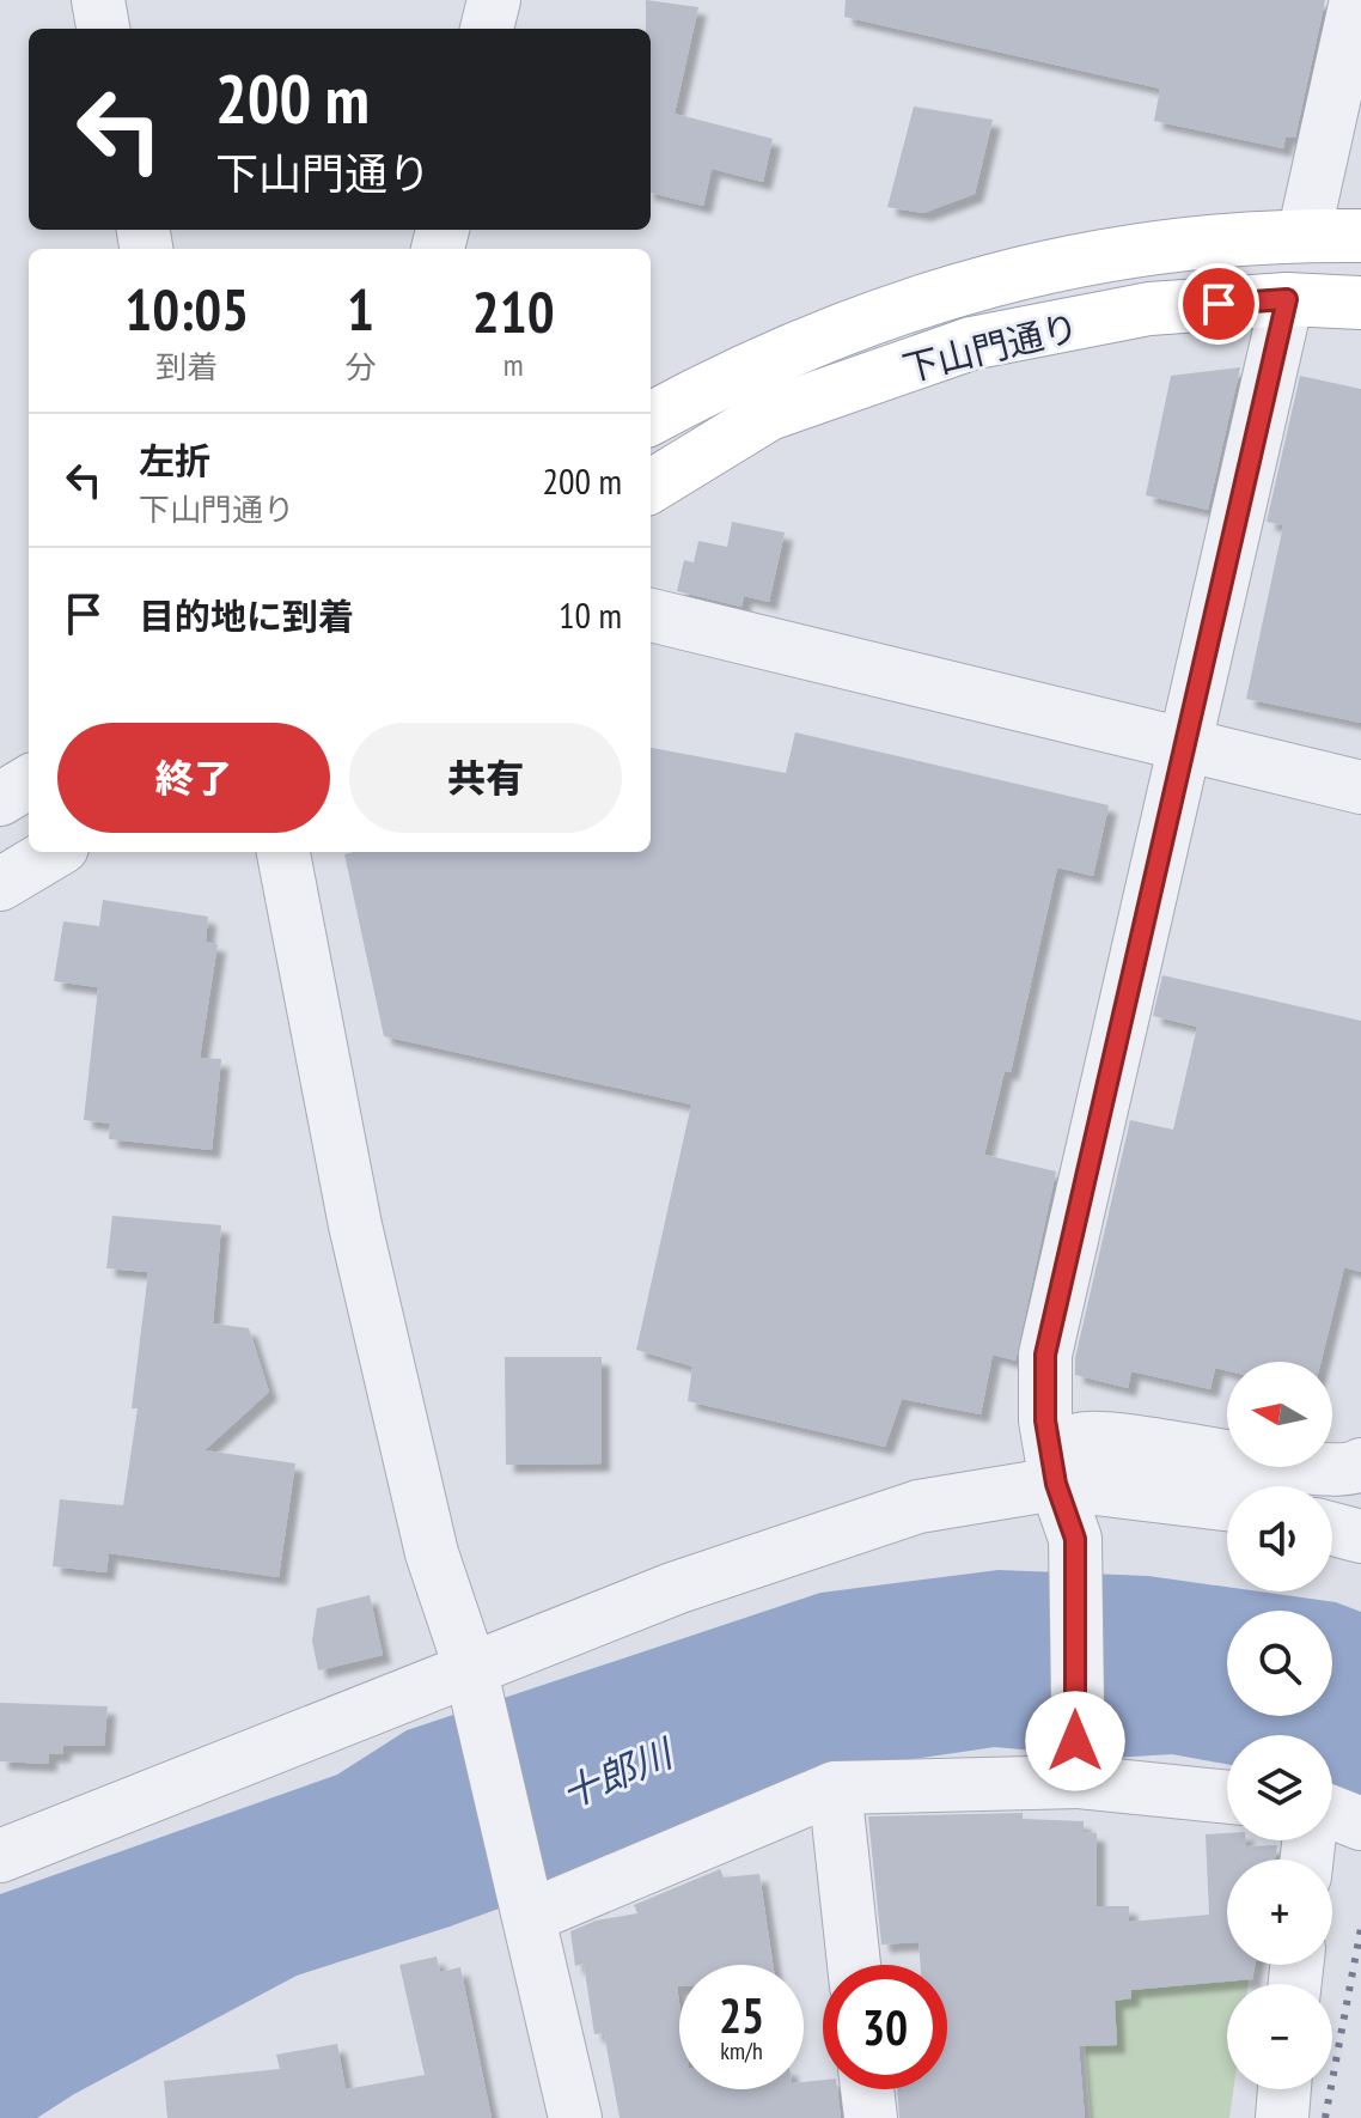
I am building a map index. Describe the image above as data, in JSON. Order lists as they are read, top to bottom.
{
  "streets": {
    "main road": ["下山門通り"]
  },
  "water": ["十郎川"],
  "north": "left",
  "page": {
    "turn": ["200 m", "下山門通り"],
    "eta": [
      "10:05",
      "到着",
      "1",
      "分",
      "210",
      "m"
    ],
    "list": [
      {
        "name": "左折",
        "note": "下山門通り",
        "value": "200 m"
      },
      {
        "name": "目的地に到着",
        "value": "10 m"
      }
    ],
    "buttons": ["終了", "共有"],
    "map_buttons": ["+", "−"],
    "speed": "25 km/h",
    "limit": "30"
  }
}
